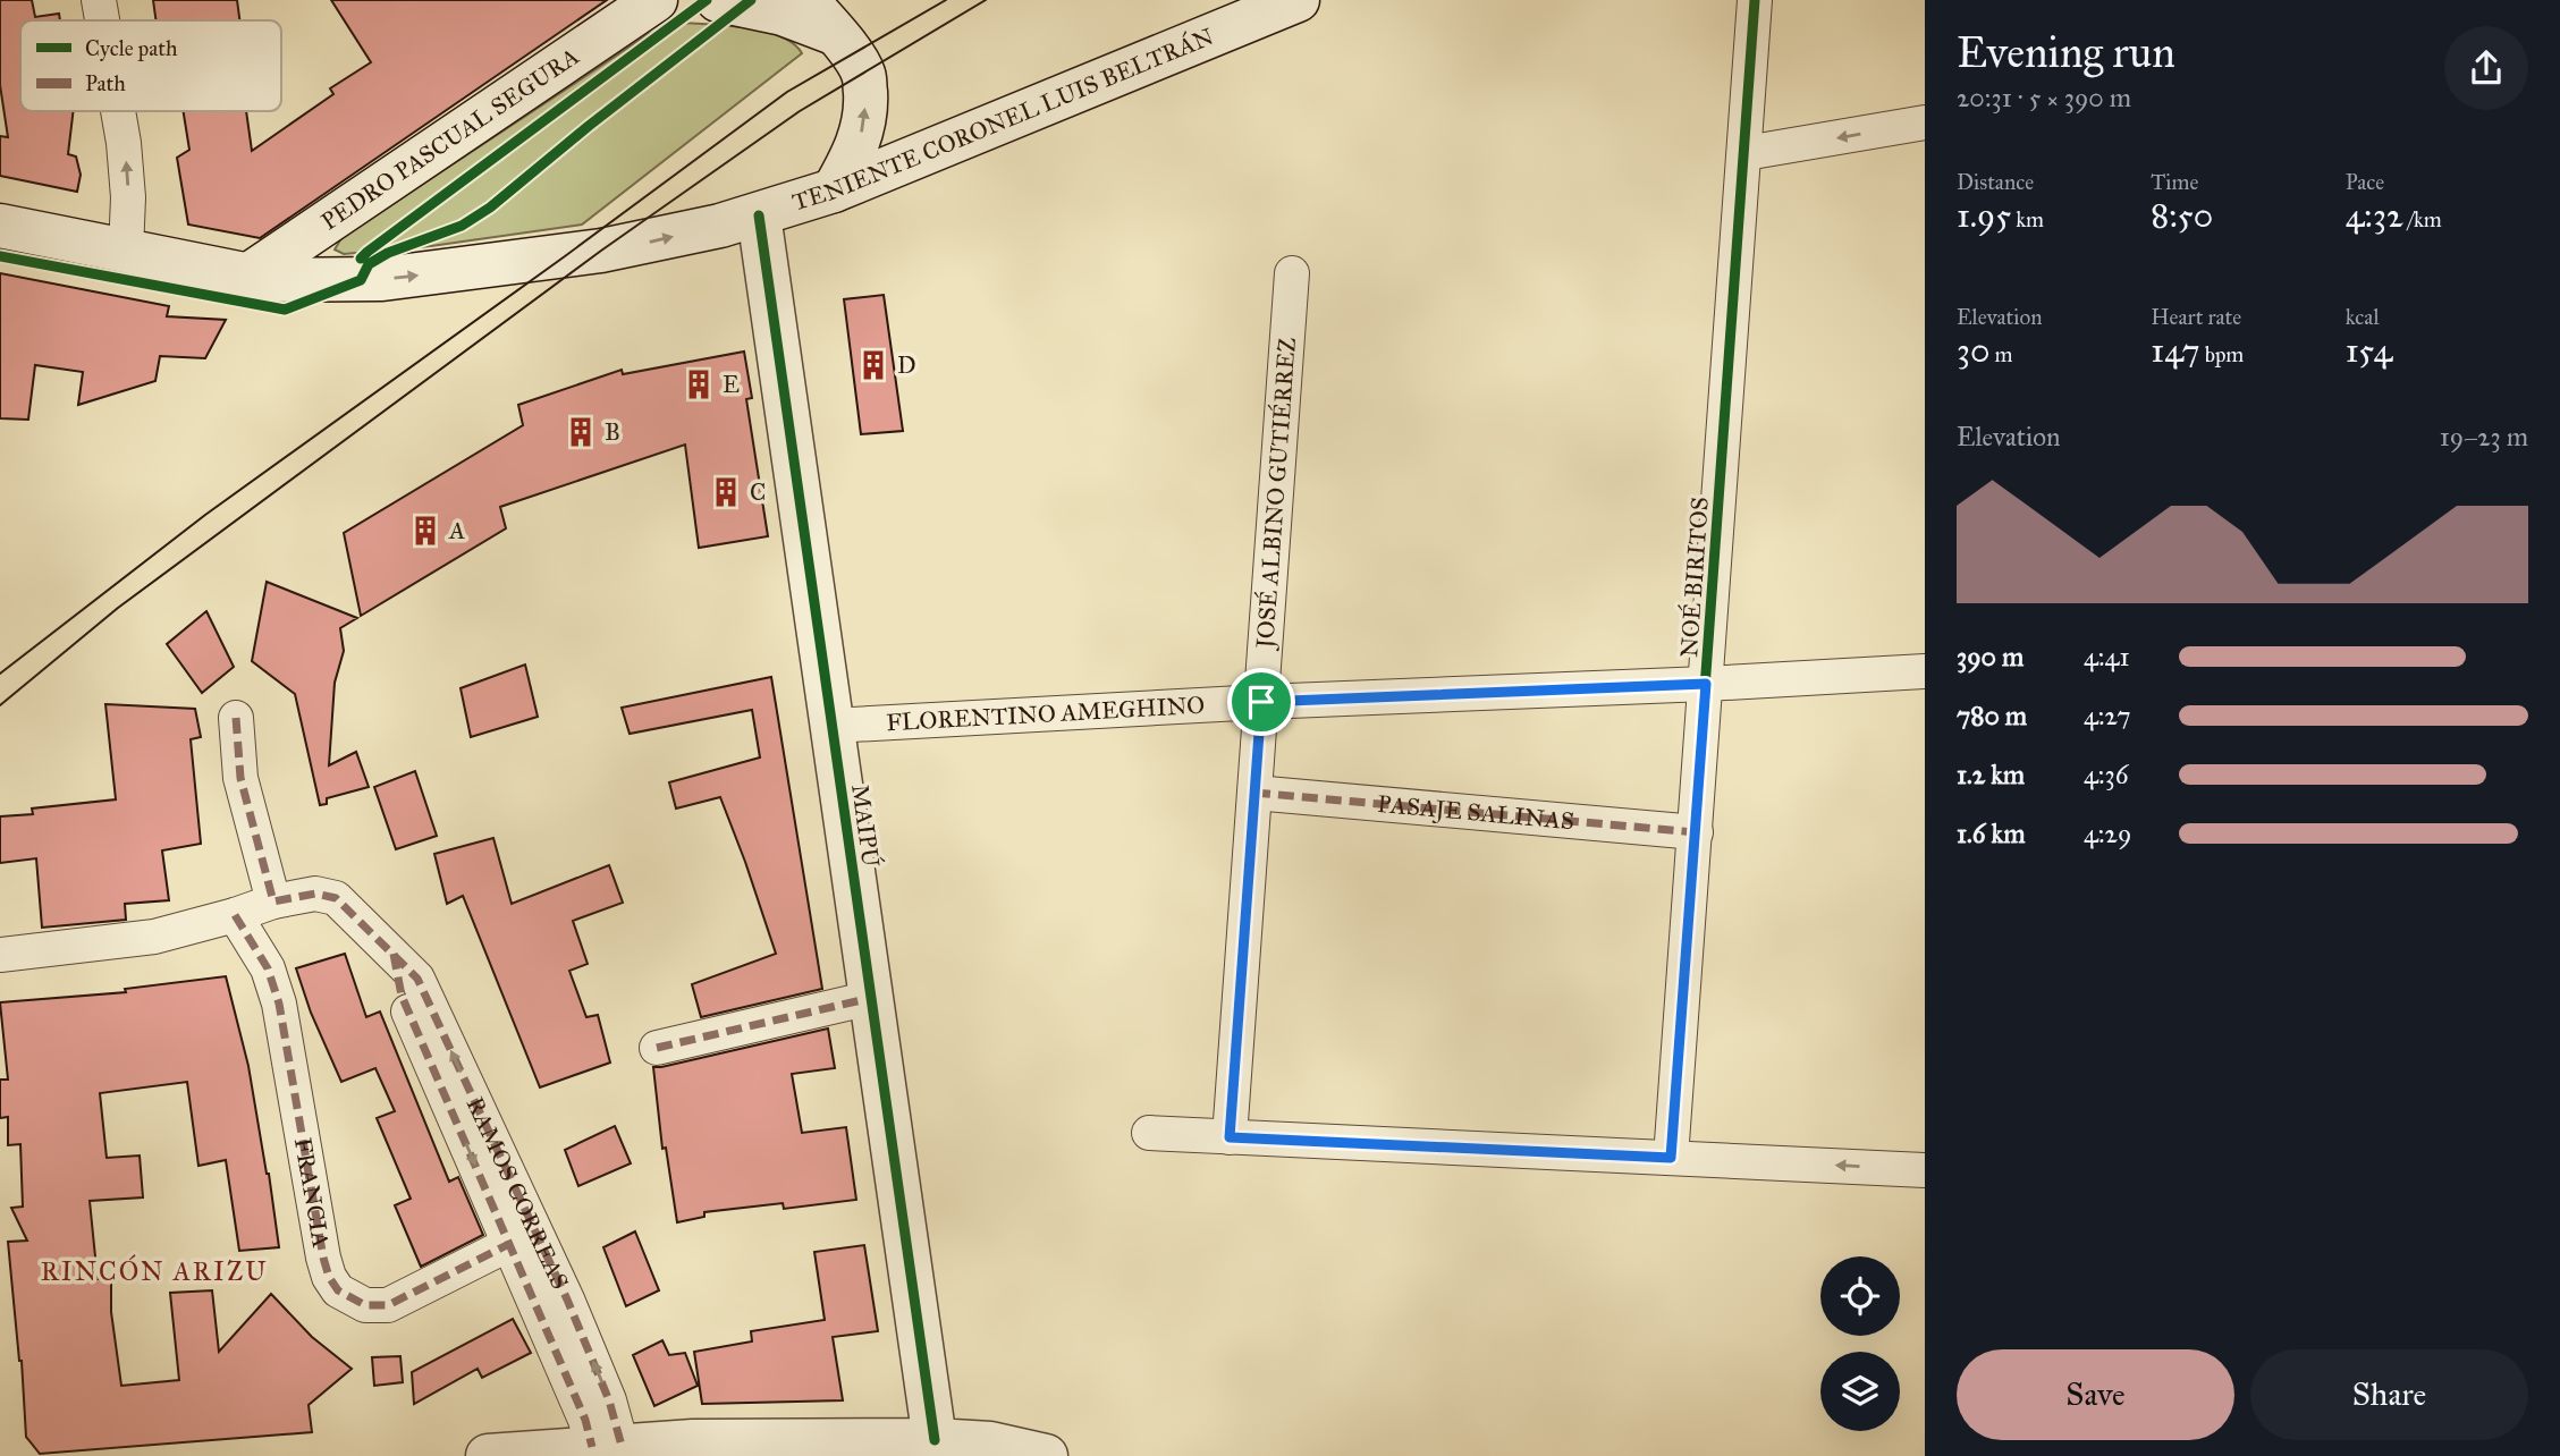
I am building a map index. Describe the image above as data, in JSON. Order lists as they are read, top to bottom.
{
  "streets": {
    "main road": ["TENIENTE CORONEL LUIS BELTRÁN", "PEDRO PASCUAL SEGURA", "MAIPÚ"],
    "street": [
      "JOSÉ ALBINO GUTIÉRREZ",
      "NOÉ BIRITOS",
      "FLORENTINO AMEGHINO",
      "PASAJE SALINAS",
      "FRANCIA",
      "RAMOS CORREAS"
    ]
  },
  "crossings": [
    ["TENIENTE CORONEL LUIS BELTRÁN", "PEDRO PASCUAL SEGURA"],
    ["TENIENTE CORONEL LUIS BELTRÁN", "MAIPÚ"],
    ["JOSÉ ALBINO GUTIÉRREZ", "FLORENTINO AMEGHINO"],
    ["JOSÉ ALBINO GUTIÉRREZ", "PASAJE SALINAS"],
    ["NOÉ BIRITOS", "FLORENTINO AMEGHINO"],
    ["NOÉ BIRITOS", "PASAJE SALINAS"],
    ["FLORENTINO AMEGHINO", "MAIPÚ"],
    ["FRANCIA", "RAMOS CORREAS"]
  ],
  "one_way": ["TENIENTE CORONEL LUIS BELTRÁN"],
  "districts": ["RINCÓN ARIZU"],
  "places": {
    "building": [
      "D",
      "E",
      "B",
      "C",
      "A"
    ]
  },
  "legend": ["Cycle path", "Path"],
  "page": {
    "heading": ["Evening run", "20:31 · 5 × 390 m"],
    "stats": [
      ["Distance", "1.95 km"],
      ["Time", "8:50"],
      ["Pace", "4:32 /km"],
      ["Elevation", "30 m"],
      ["Heart rate", "147 bpm"],
      ["kcal", "154"]
    ],
    "chart": ["Elevation", "19–23 m"],
    "list": [
      {
        "name": "390 m",
        "note": "4:41"
      },
      {
        "name": "780 m",
        "note": "4:27"
      },
      {
        "name": "1.2 km",
        "note": "4:36"
      },
      {
        "name": "1.6 km",
        "note": "4:29"
      }
    ],
    "buttons": ["Save", "Share"]
  }
}
